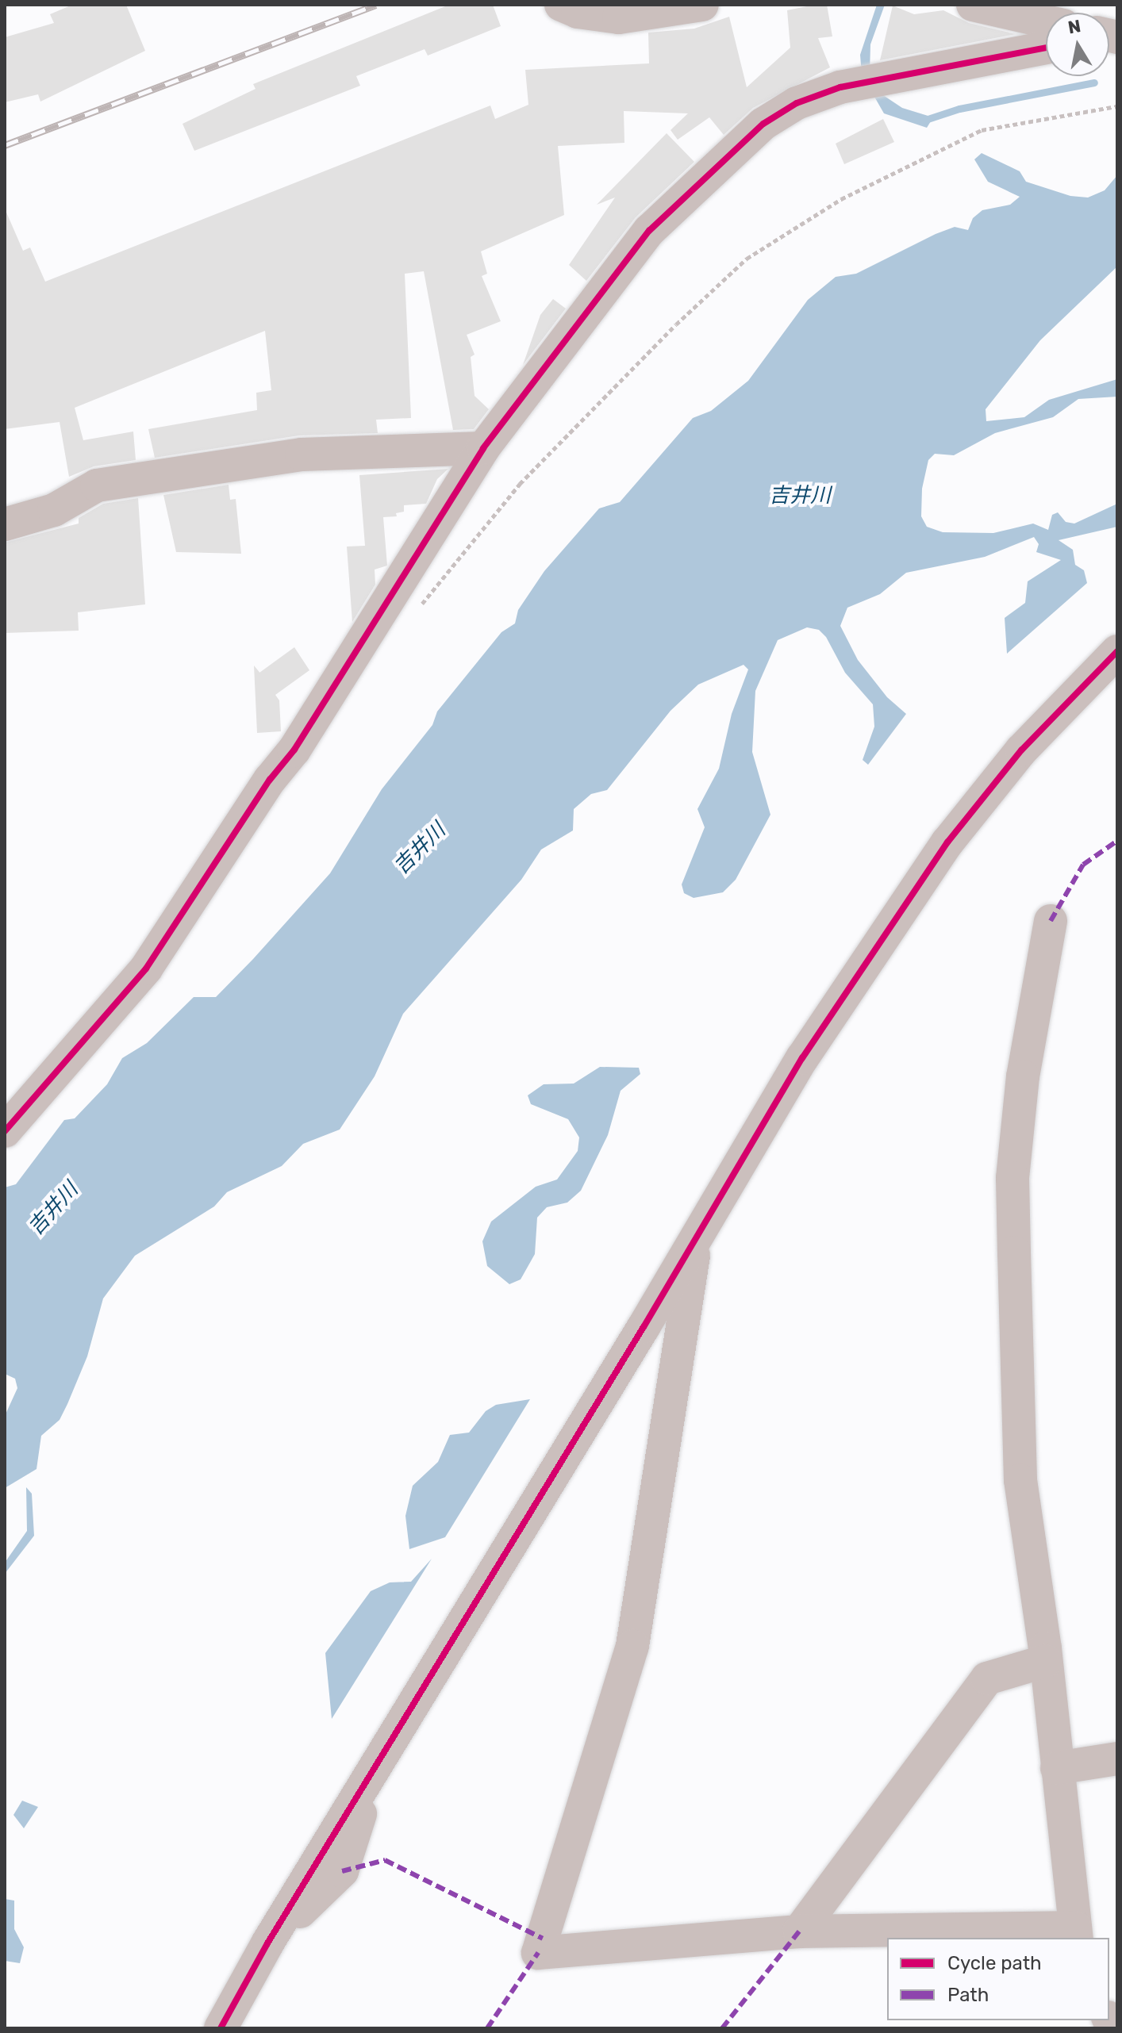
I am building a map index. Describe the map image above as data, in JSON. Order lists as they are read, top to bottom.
{
  "water": ["吉井川"],
  "legend": ["Cycle path", "Path"],
  "north": "top"
}
